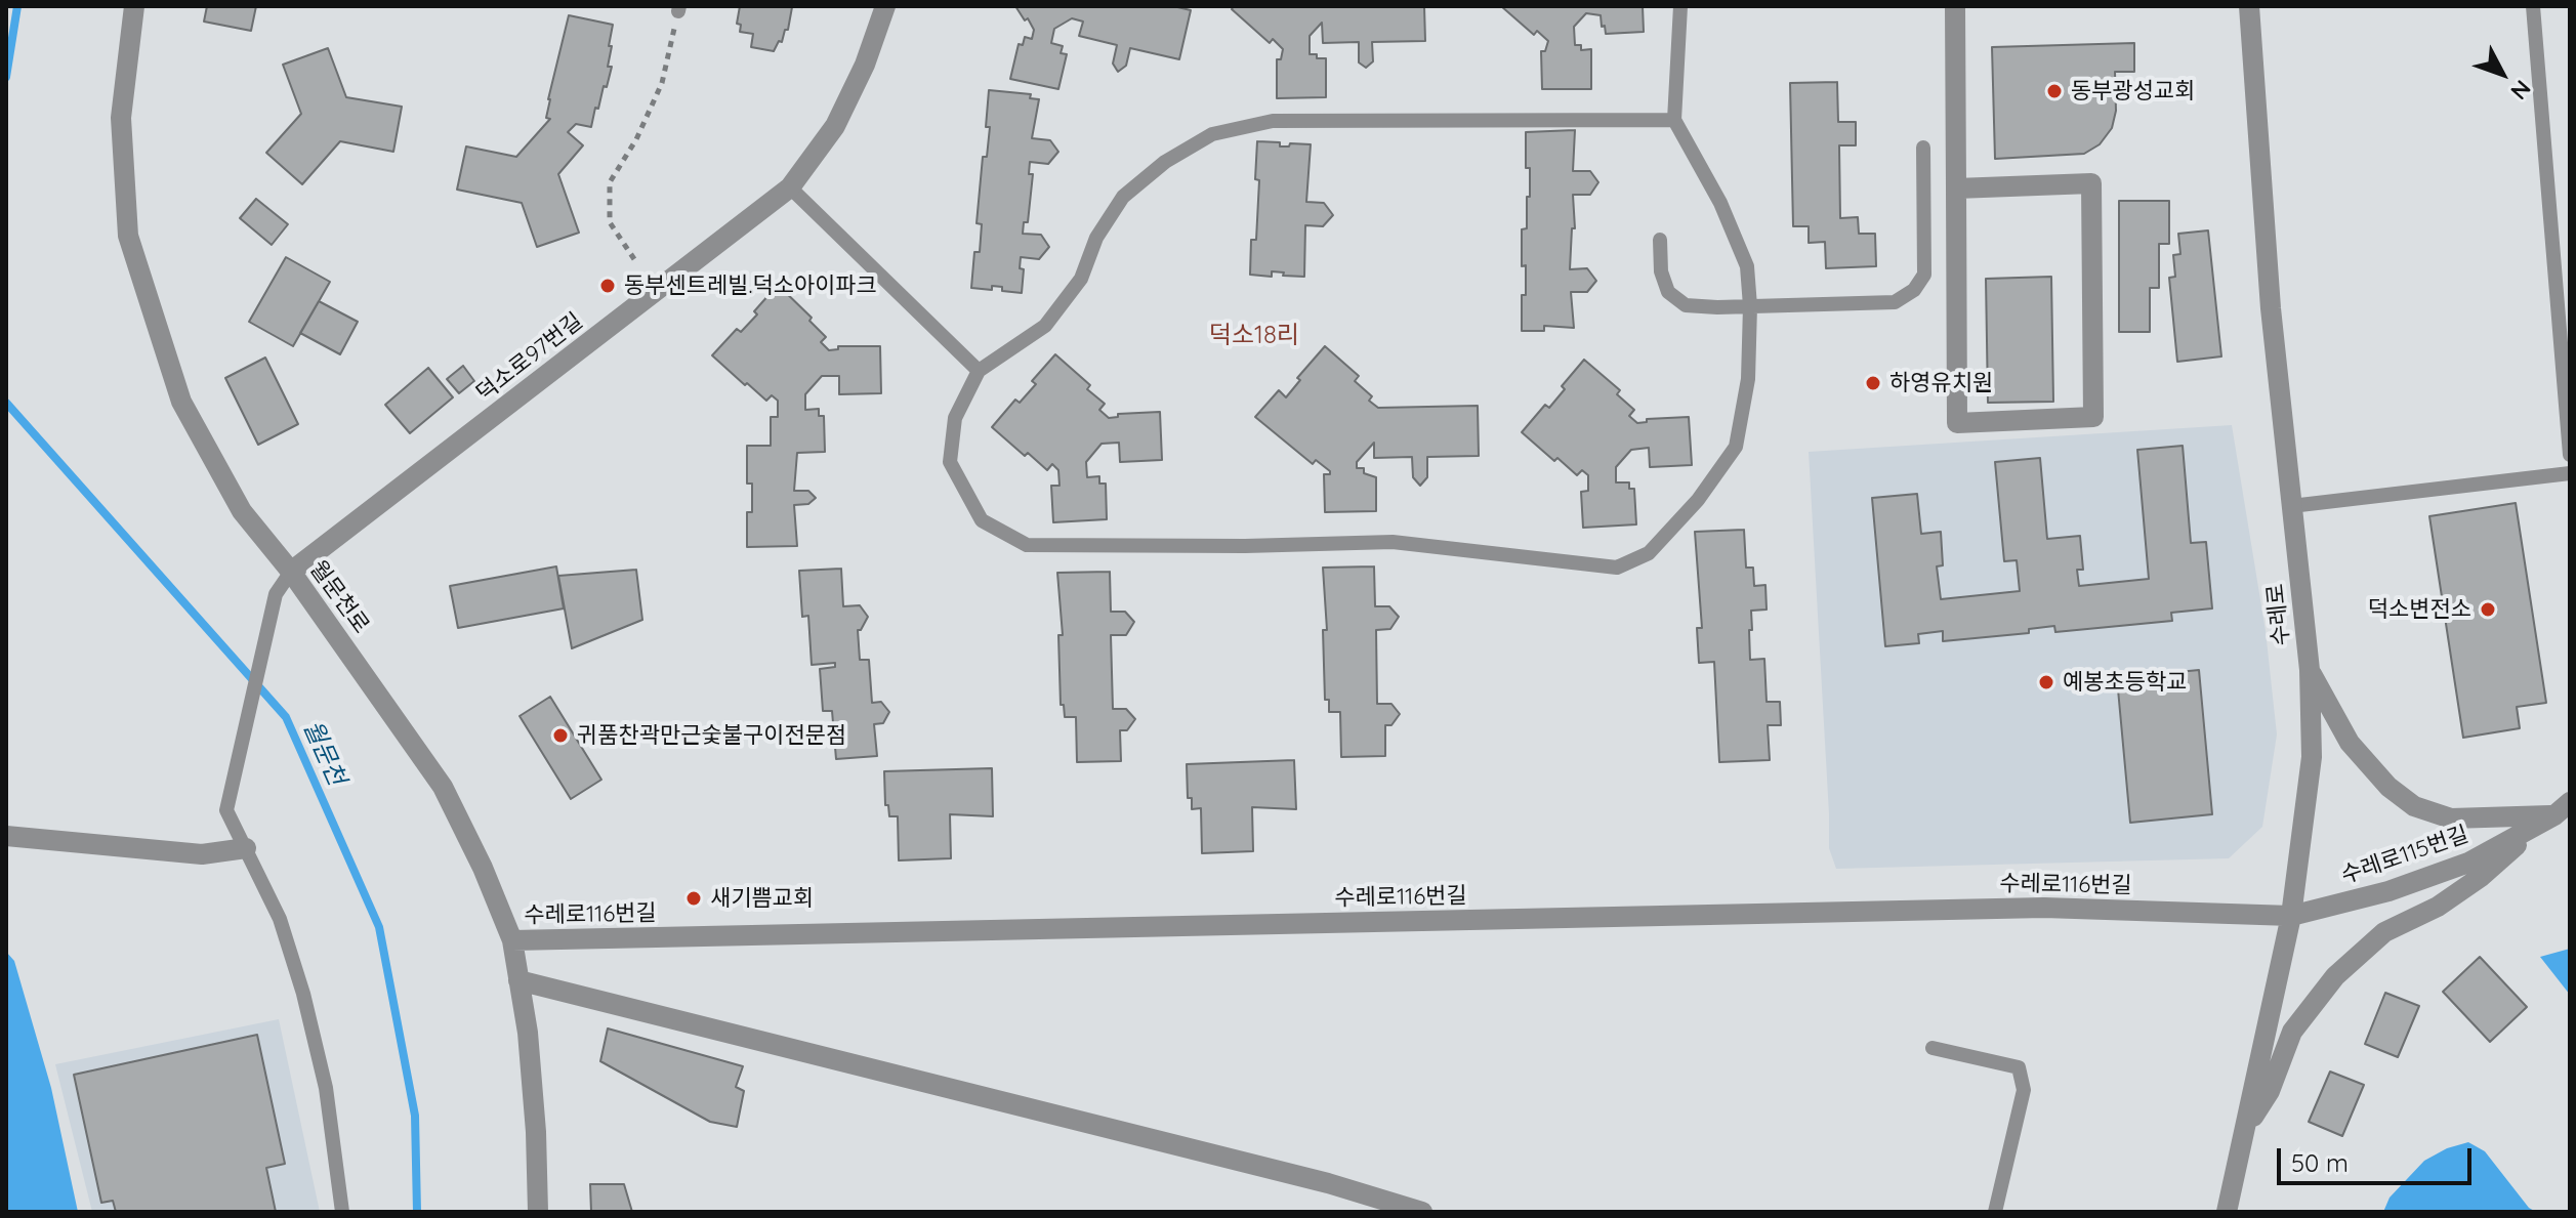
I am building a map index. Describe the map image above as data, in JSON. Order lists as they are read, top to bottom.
{
  "streets": {
    "street": [
      "덕소로97번길",
      "월문천로",
      "수레로",
      "수레로115번길",
      "수레로116번길"
    ]
  },
  "crossings": [
    ["덕소로97번길", "월문천로"],
    ["월문천로", "수레로116번길"],
    ["수레로", "수레로115번길"],
    ["수레로", "수레로116번길"],
    ["수레로115번길", "수레로116번길"]
  ],
  "districts": ["덕소18리"],
  "water": ["월문천"],
  "places": [
    "동부광성교회",
    "동부센트레빌.덕소아이파크",
    "하영유치원",
    "덕소변전소",
    "예봉초등학교",
    "귀품찬곽만근숯불구이전문점",
    "새기쁨교회"
  ],
  "scale_bar": "50 m",
  "north": "bottom right"
}
